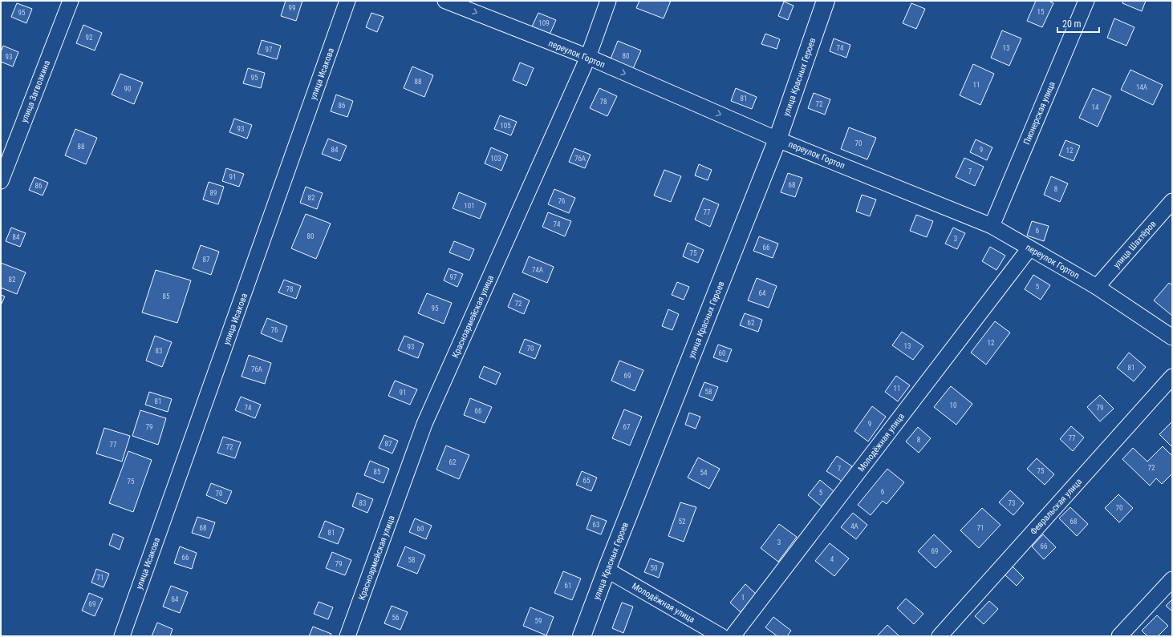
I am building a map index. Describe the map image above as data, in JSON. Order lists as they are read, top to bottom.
{
  "streets": {
    "main road": ["улица Красных Героев"],
    "street": [
      "переулок Гортоп",
      "улица Исакова",
      "улица Загвозкина",
      "Пионерская улица",
      "улица Шахтёров",
      "Красноармейская улица",
      "Молодёжная улица",
      "Февральская улица"
    ]
  },
  "crossings": [
    ["переулок Гортоп", "улица Красных Героев"],
    ["переулок Гортоп", "Пионерская улица"],
    ["переулок Гортоп", "улица Шахтёров"],
    ["переулок Гортоп", "Красноармейская улица"],
    ["переулок Гортоп", "Молодёжная улица"],
    ["улица Красных Героев", "Молодёжная улица"]
  ],
  "one_way": ["переулок Гортоп"],
  "house_numbers": [
    "99",
    "15",
    "95",
    "109",
    "92",
    "74",
    "13",
    "97",
    "80",
    "93",
    "95",
    "88",
    "11",
    "14А",
    "90",
    "81",
    "78",
    "72",
    "86",
    "14",
    "105",
    "93",
    "70",
    "88",
    "84",
    "9",
    "12",
    "103",
    "76А",
    "7",
    "91",
    "68",
    "86",
    "8",
    "89",
    "82",
    "76",
    "101",
    "77",
    "74",
    "6",
    "80",
    "84",
    "3",
    "66",
    "75",
    "87",
    "74А",
    "97",
    "82",
    "5",
    "78",
    "64",
    "85",
    "72",
    "95",
    "62",
    "76",
    "12",
    "13",
    "93",
    "70",
    "83",
    "60",
    "81",
    "76А",
    "69",
    "11",
    "58",
    "91",
    "81",
    "10",
    "74",
    "79",
    "66",
    "9",
    "79",
    "67",
    "77",
    "8",
    "87",
    "77",
    "72",
    "62",
    "72",
    "7",
    "75",
    "85",
    "54",
    "65",
    "75",
    "6",
    "5",
    "70",
    "83",
    "73",
    "70",
    "52",
    "68",
    "63",
    "4А",
    "68",
    "71",
    "60",
    "81",
    "3",
    "66",
    "69",
    "66",
    "4",
    "58",
    "79",
    "50",
    "71",
    "61",
    "1",
    "64",
    "69",
    "56",
    "59"
  ],
  "scale_bar": "20 m"
}
